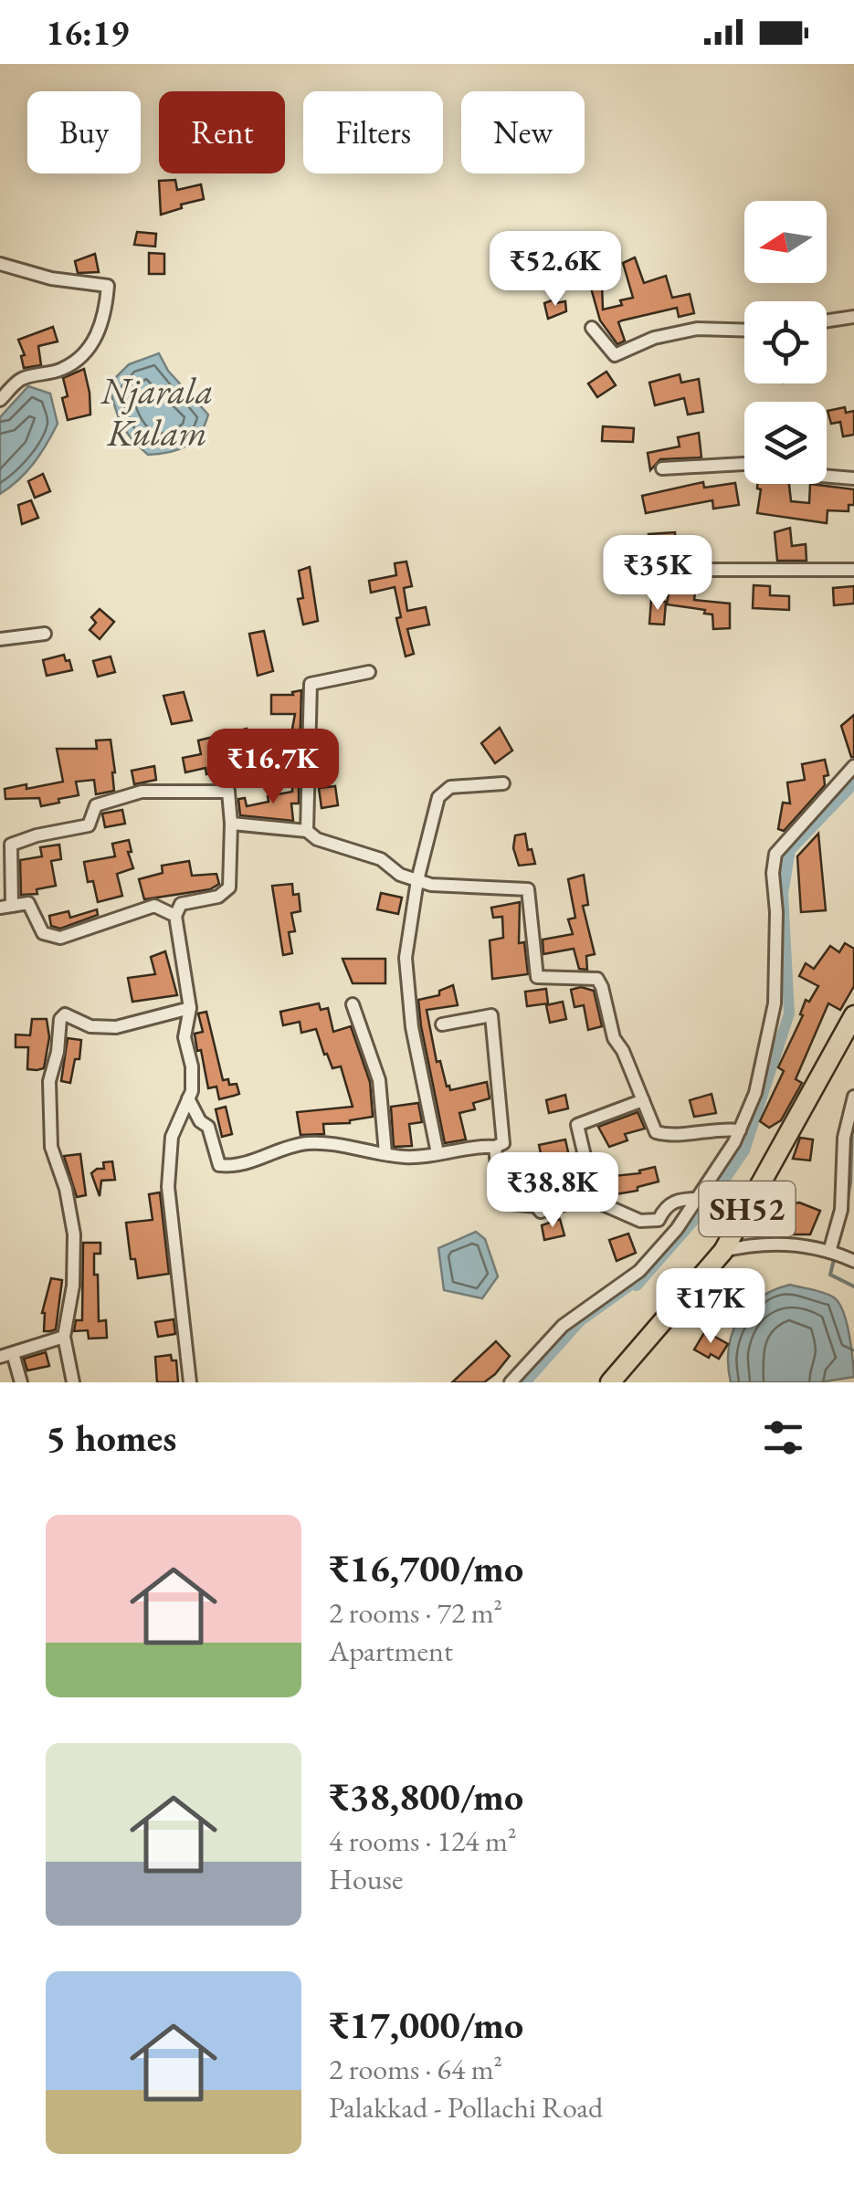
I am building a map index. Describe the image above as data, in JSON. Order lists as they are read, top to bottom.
{
  "streets": {
    "main road": ["SH52"]
  },
  "water": ["Njarala Kulam"],
  "north": "left",
  "page": {
    "status": "16:19",
    "chip": [
      "Buy",
      "Rent",
      "Filters",
      "New"
    ],
    "price": [
      "₹52.6K",
      "₹35K",
      "₹16.7K",
      "₹38.8K",
      "₹17K"
    ],
    "heading": "5 homes",
    "list": [
      {
        "name": "₹16,700/mo",
        "note": "2 rooms · 72 m² · Apartment"
      },
      {
        "name": "₹38,800/mo",
        "note": "4 rooms · 124 m² · House"
      },
      {
        "name": "₹17,000/mo",
        "note": "2 rooms · 64 m² · Palakkad - Pollachi Road"
      }
    ]
  }
}
